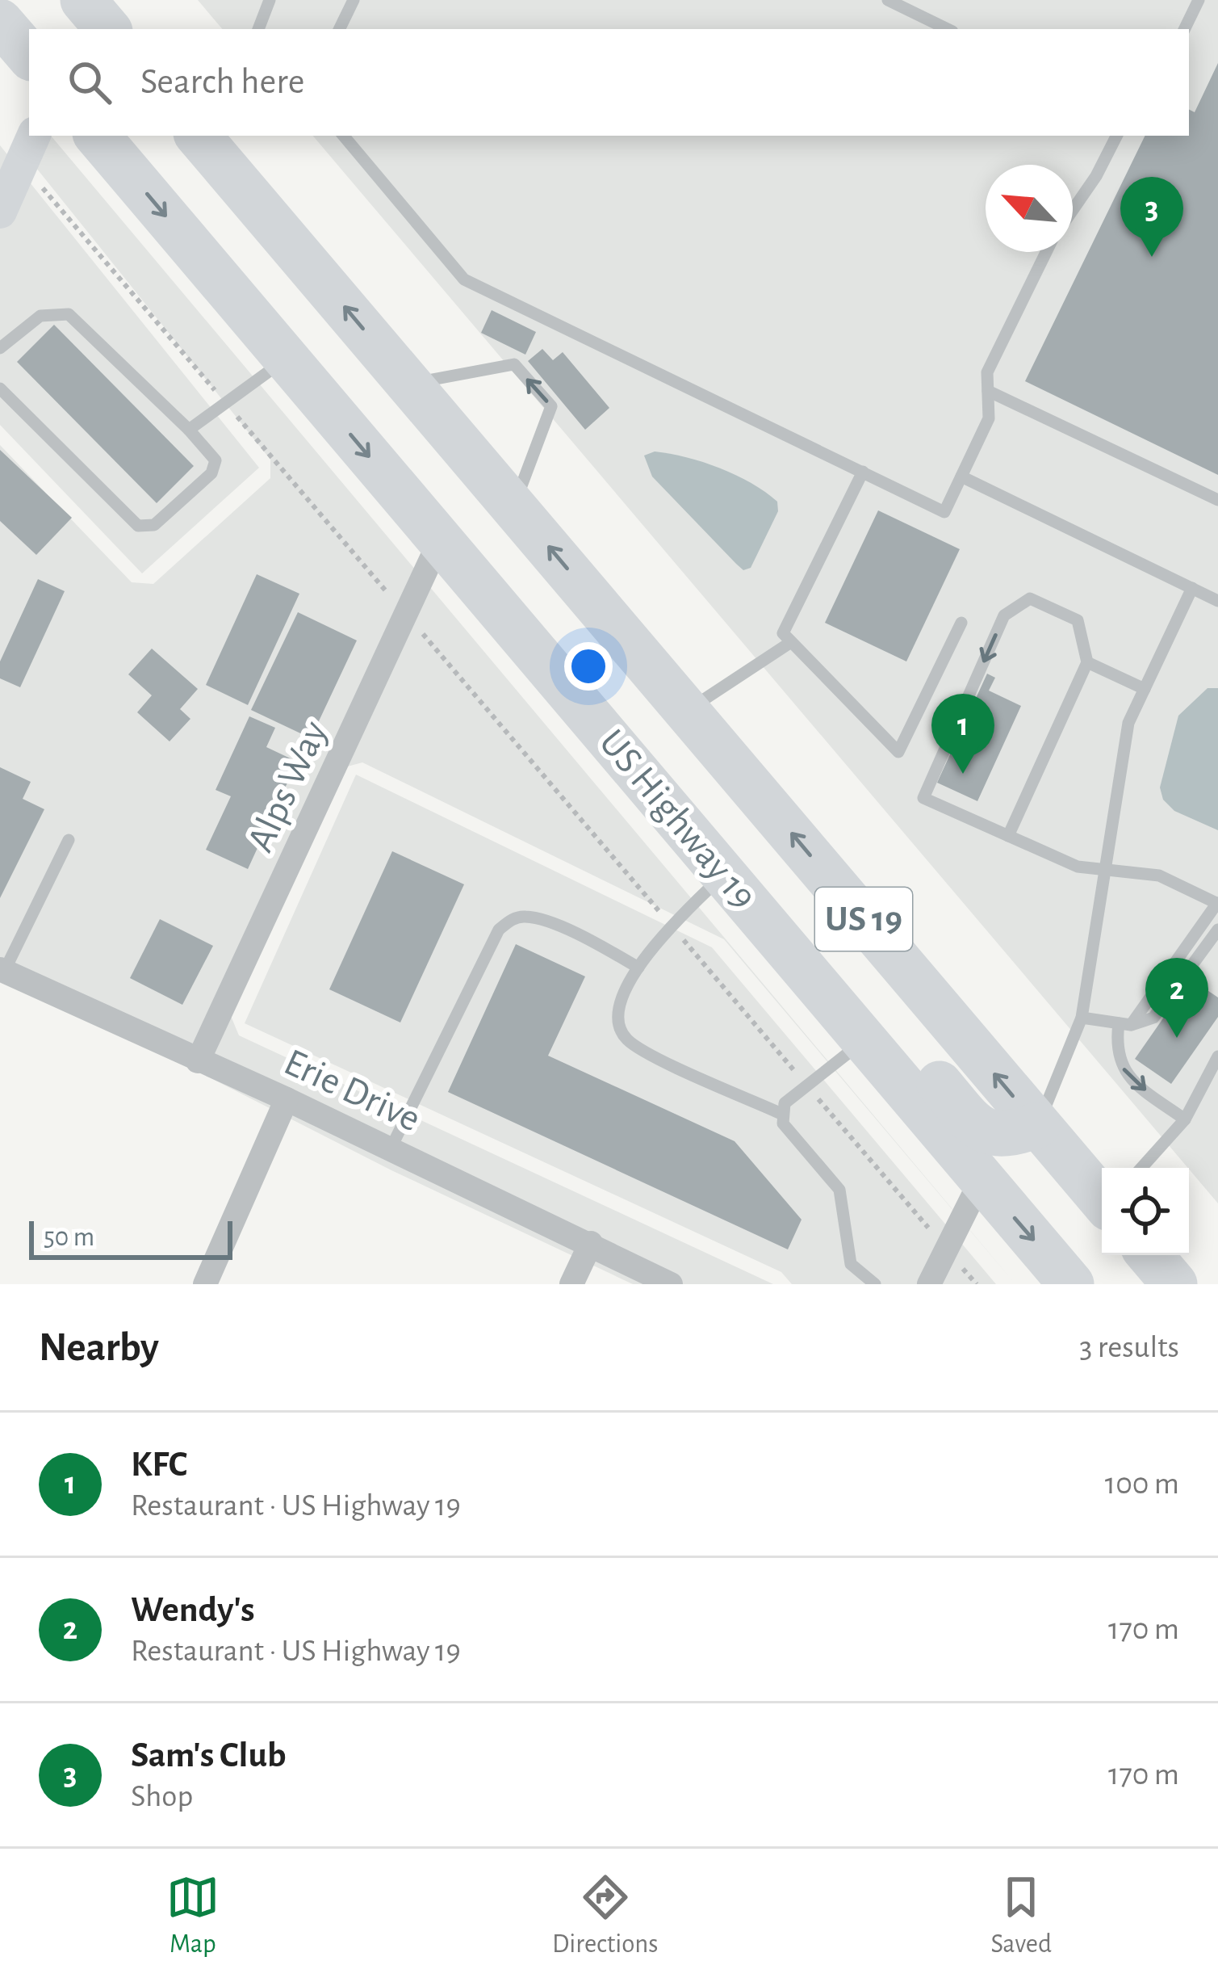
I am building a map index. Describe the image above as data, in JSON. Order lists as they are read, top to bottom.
{
  "streets": {
    "highway": ["US Highway 19", "US 19"],
    "street": ["Alps Way", "Erie Drive"]
  },
  "crossings": [
    ["Alps Way", "US Highway 19"],
    ["Alps Way", "Erie Drive"]
  ],
  "scale_bar": "50 m",
  "north": "top left",
  "page": {
    "search": "Search here",
    "pins": ["3", "1", "2"],
    "scale": "50 m",
    "heading": ["Nearby", "3 results"],
    "list": [
      {
        "mark": "1",
        "name": "KFC",
        "note": "Restaurant · US Highway 19",
        "value": "100 m"
      },
      {
        "mark": "2",
        "name": "Wendy's",
        "note": "Restaurant · US Highway 19",
        "value": "170 m"
      },
      {
        "mark": "3",
        "name": "Sam's Club",
        "note": "Shop",
        "value": "170 m"
      }
    ],
    "nav": ["Map", "Directions", "Saved"]
  }
}
